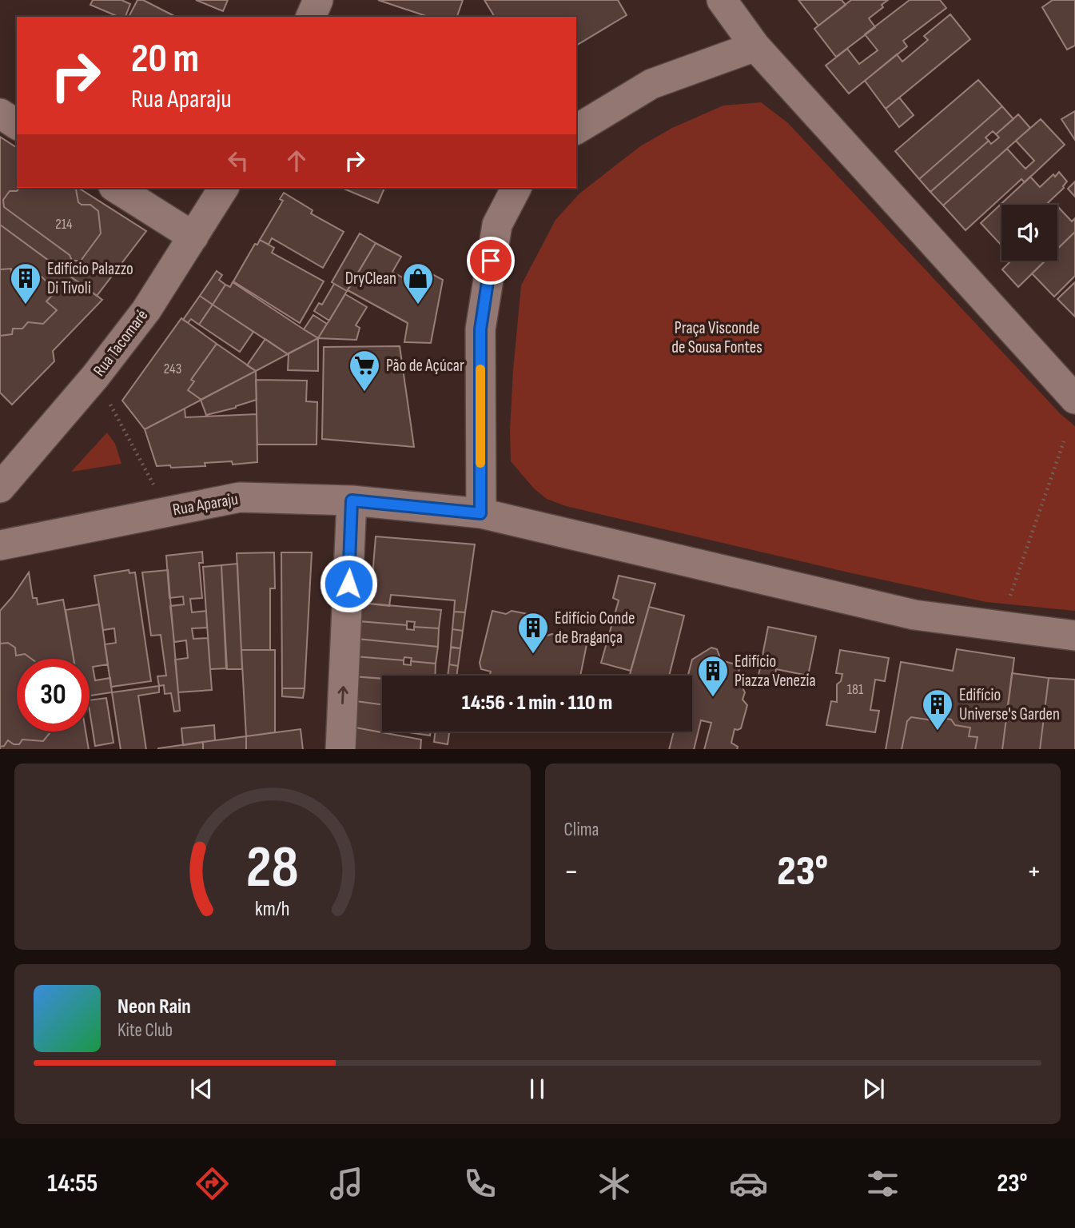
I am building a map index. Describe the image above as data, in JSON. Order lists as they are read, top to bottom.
{
  "streets": {
    "street": ["Rua Tacomaré", "Rua Aparaju"]
  },
  "parks": ["Praça Visconde de Sousa Fontes"],
  "places": {
    "building": [
      "Edifício Palazzo Di Tivoli",
      "Edifício Conde de Bragança",
      "Edifício Piazza Venezia",
      "Edifício Universe's Garden"
    ],
    "shop": ["DryClean"],
    "supermarket": ["Pão de Açúcar"]
  },
  "house_numbers": ["214", "243", "181"],
  "page": {
    "turn": ["20 m", "Rua Aparaju"],
    "limit": "30",
    "trip": "14:56 · 1 min · 110 m",
    "tile": "Clima",
    "heat": ["−", "23°", "+"],
    "song": ["Neon Rain", "Kite Club"],
    "tabs": ["14:55", "23°"],
    "gauge": ["28", "km/h"]
  }
}
